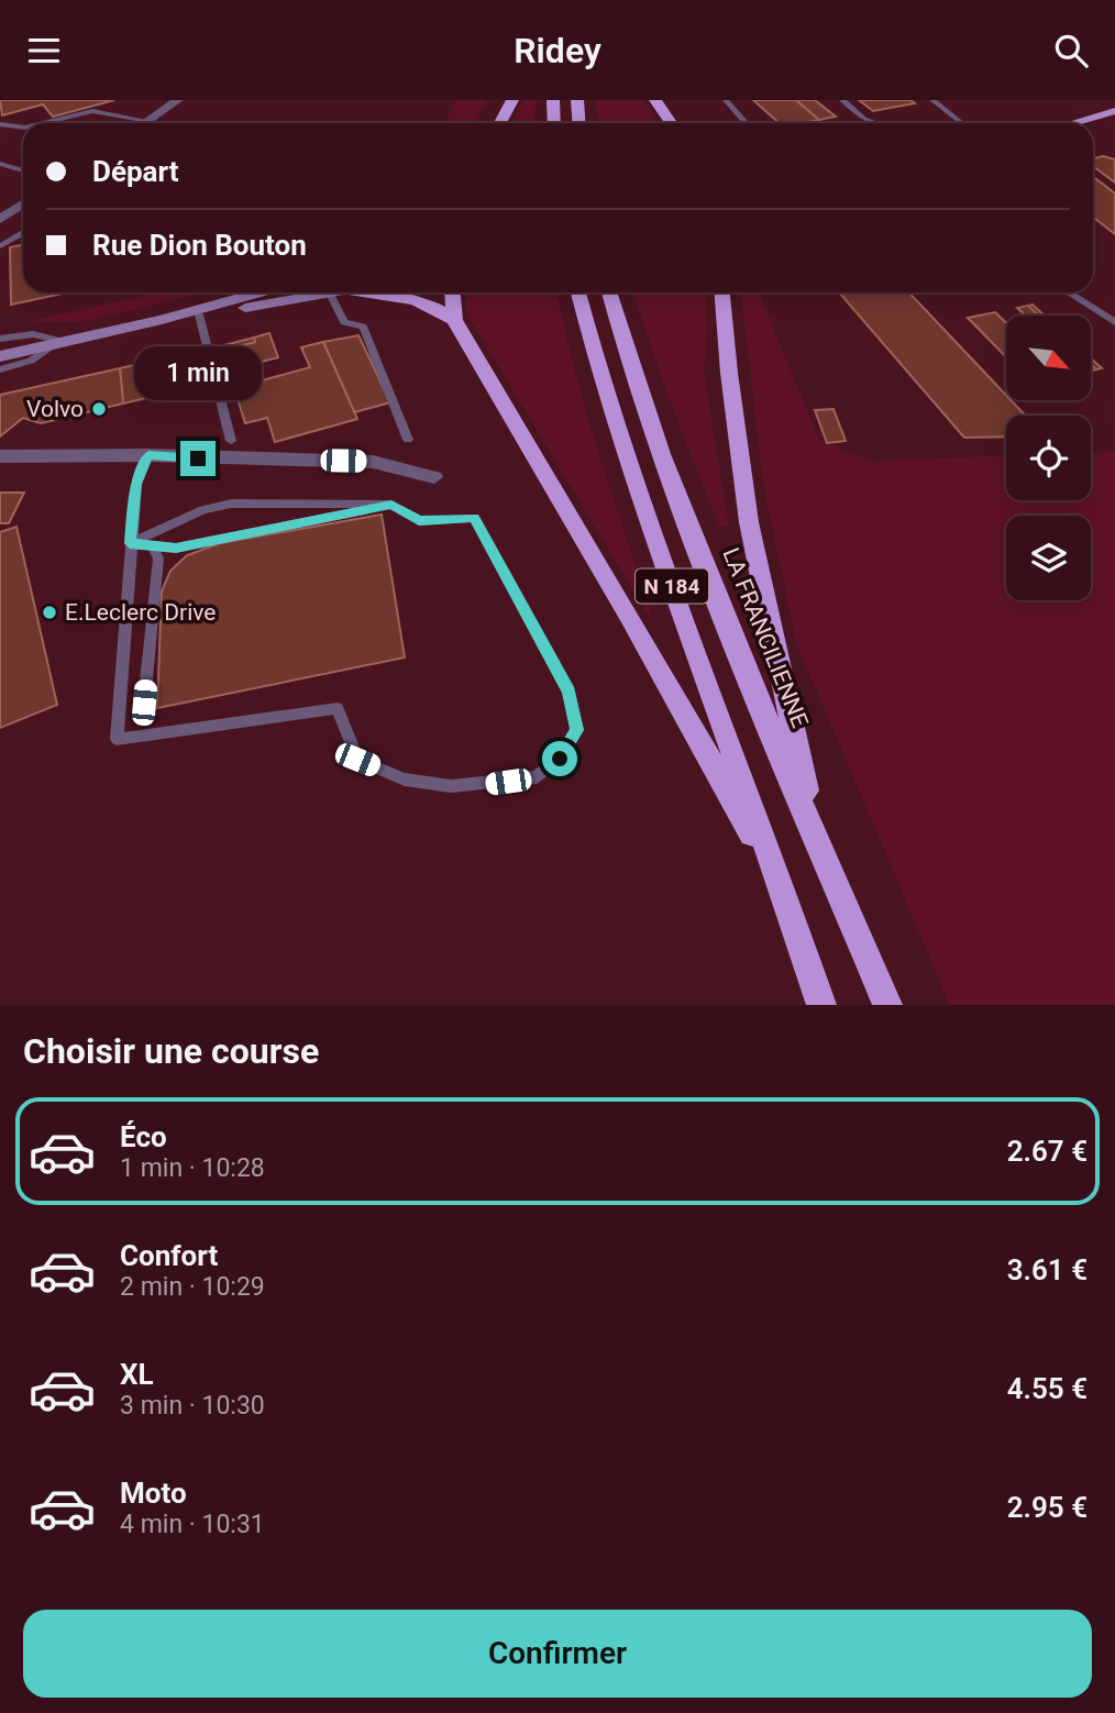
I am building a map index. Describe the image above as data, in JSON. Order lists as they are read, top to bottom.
{
  "streets": {
    "highway": ["N 184", "LA FRANCILIENNE"]
  },
  "places": ["Volvo", "E.Leclerc Drive"],
  "north": "bottom right",
  "page": {
    "header": "Ridey",
    "banner": ["Départ", "Rue Dion Bouton"],
    "bubble": "1 min",
    "heading": "Choisir une course",
    "list": [
      {
        "name": "Éco",
        "note": "1 min · 10:28",
        "value": "2.67 €"
      },
      {
        "name": "Confort",
        "note": "2 min · 10:29",
        "value": "3.61 €"
      },
      {
        "name": "XL",
        "note": "3 min · 10:30",
        "value": "4.55 €"
      },
      {
        "name": "Moto",
        "note": "4 min · 10:31",
        "value": "2.95 €"
      }
    ],
    "buttons": "Confirmer"
  }
}
